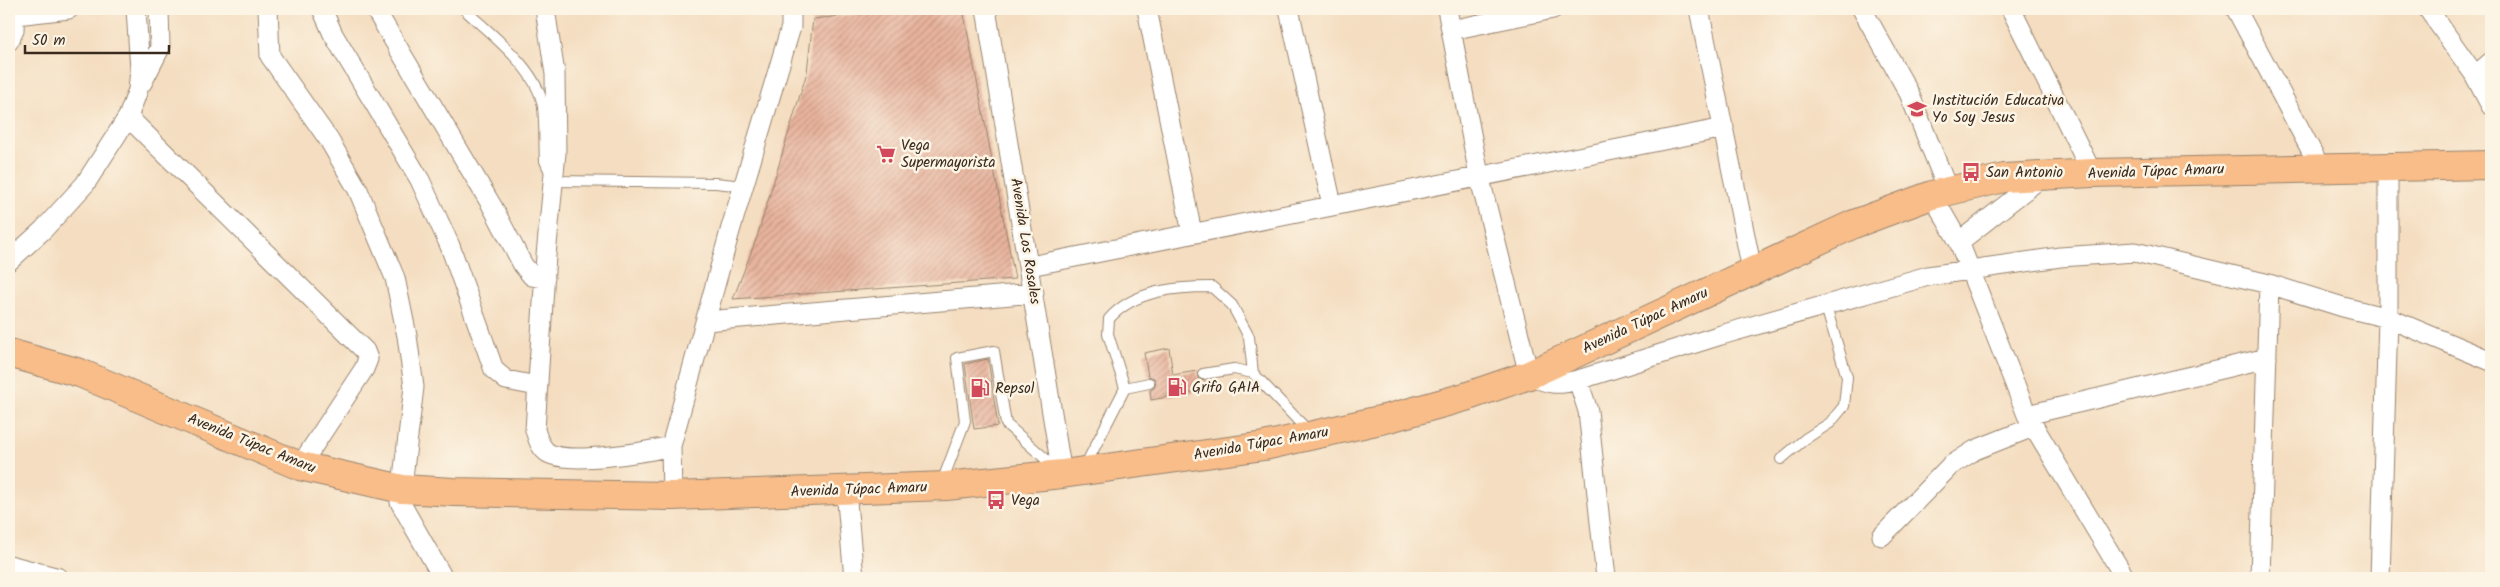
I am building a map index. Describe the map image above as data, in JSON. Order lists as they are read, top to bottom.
{
  "streets": {
    "highway": ["Avenida Túpac Amaru"],
    "street": ["Avenida Los Rosales"]
  },
  "crossings": [
    ["Avenida Túpac Amaru", "Avenida Los Rosales"]
  ],
  "places": {
    "school or university": ["Institución Educativa Yo Soy Jesus"],
    "supermarket": ["Vega Supermayorista"],
    "bus stop": ["San Antonio", "Vega"],
    "fuel station": ["Grifo GAIA", "Repsol"]
  },
  "scale_bar": "50 m"
}
